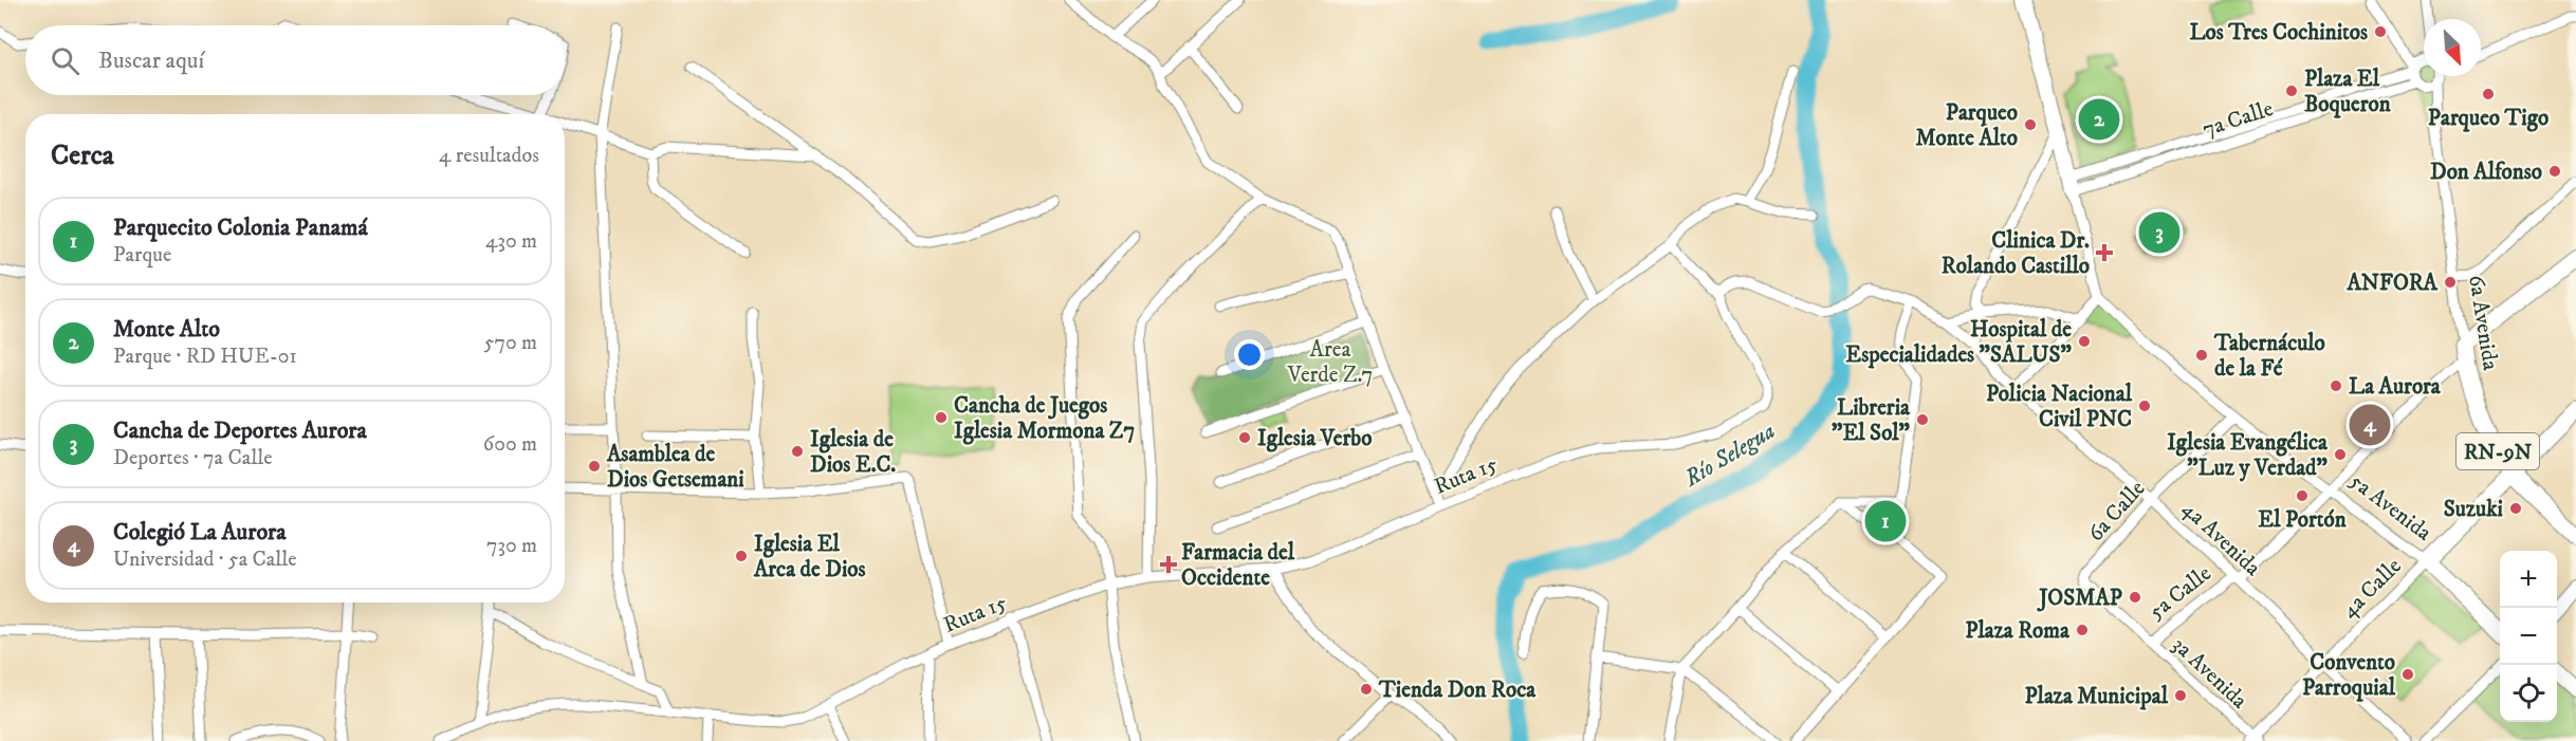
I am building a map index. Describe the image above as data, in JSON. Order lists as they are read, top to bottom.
{
  "streets": {
    "main road": [
      "6a Avenida",
      "RN-9N",
      "5a Avenida",
      "4a Calle"
    ],
    "street": [
      "7a Calle",
      "Ruta 15",
      "6a Calle",
      "4a Avenida",
      "5a Calle",
      "3a Avenida"
    ]
  },
  "crossings": [
    ["6a Avenida", "4a Calle"],
    ["6a Avenida", "5a Calle"],
    ["5a Avenida", "6a Calle"],
    ["5a Avenida", "4a Calle"],
    ["5a Avenida", "5a Calle"],
    ["6a Calle", "4a Avenida"],
    ["6a Calle", "3a Avenida"],
    ["4a Avenida", "4a Calle"],
    ["4a Avenida", "5a Calle"],
    ["4a Calle", "3a Avenida"],
    ["5a Calle", "3a Avenida"]
  ],
  "water": ["Río Selegua"],
  "parks": ["Area Verde Z.7"],
  "places": {
    "other": [
      "Los Tres Cochinitos",
      "Plaza El Boqueron",
      "Parqueo Tigo",
      "Parqueo Monte Alto",
      "Don Alfonso",
      "ANFORA",
      "Hospital de Especialidades \"SALUS\"",
      "Tabernáculo de la Fé",
      "La Aurora",
      "Policia Nacional Civil PNC",
      "Cancha de Juegos Iglesia Mormona Z7",
      "Libreria \"El Sol\"",
      "Iglesia Verbo",
      "Iglesia de Dios E.C.",
      "Iglesia Evangélica \"Luz y Verdad\"",
      "Asamblea de Dios Getsemani",
      "El Portón",
      "Suzuki",
      "Iglesia El Arca de Dios",
      "JOSMAP",
      "Plaza Roma",
      "Convento Parroquial",
      "Tienda Don Roca",
      "Plaza Municipal"
    ],
    "health": ["Clinica Dr. Rolando Castillo", "Farmacia del Occidente"]
  },
  "north": "bottom right",
  "page": {
    "search": "Buscar aquí",
    "pins": [
      "2",
      "3",
      "4",
      "1"
    ],
    "heading": ["Cerca", "4 resultados"],
    "list": [
      {
        "mark": "1",
        "name": "Parquecito Colonia Panamá",
        "note": "Parque",
        "value": "430 m"
      },
      {
        "mark": "2",
        "name": "Monte Alto",
        "note": "Parque · RD HUE-01",
        "value": "570 m"
      },
      {
        "mark": "3",
        "name": "Cancha de Deportes Aurora",
        "note": "Deportes · 7a Calle",
        "value": "600 m"
      },
      {
        "mark": "4",
        "name": "Colegió La Aurora",
        "note": "Universidad · 5a Calle",
        "value": "730 m"
      }
    ],
    "map_buttons": ["+", "−"]
  }
}
